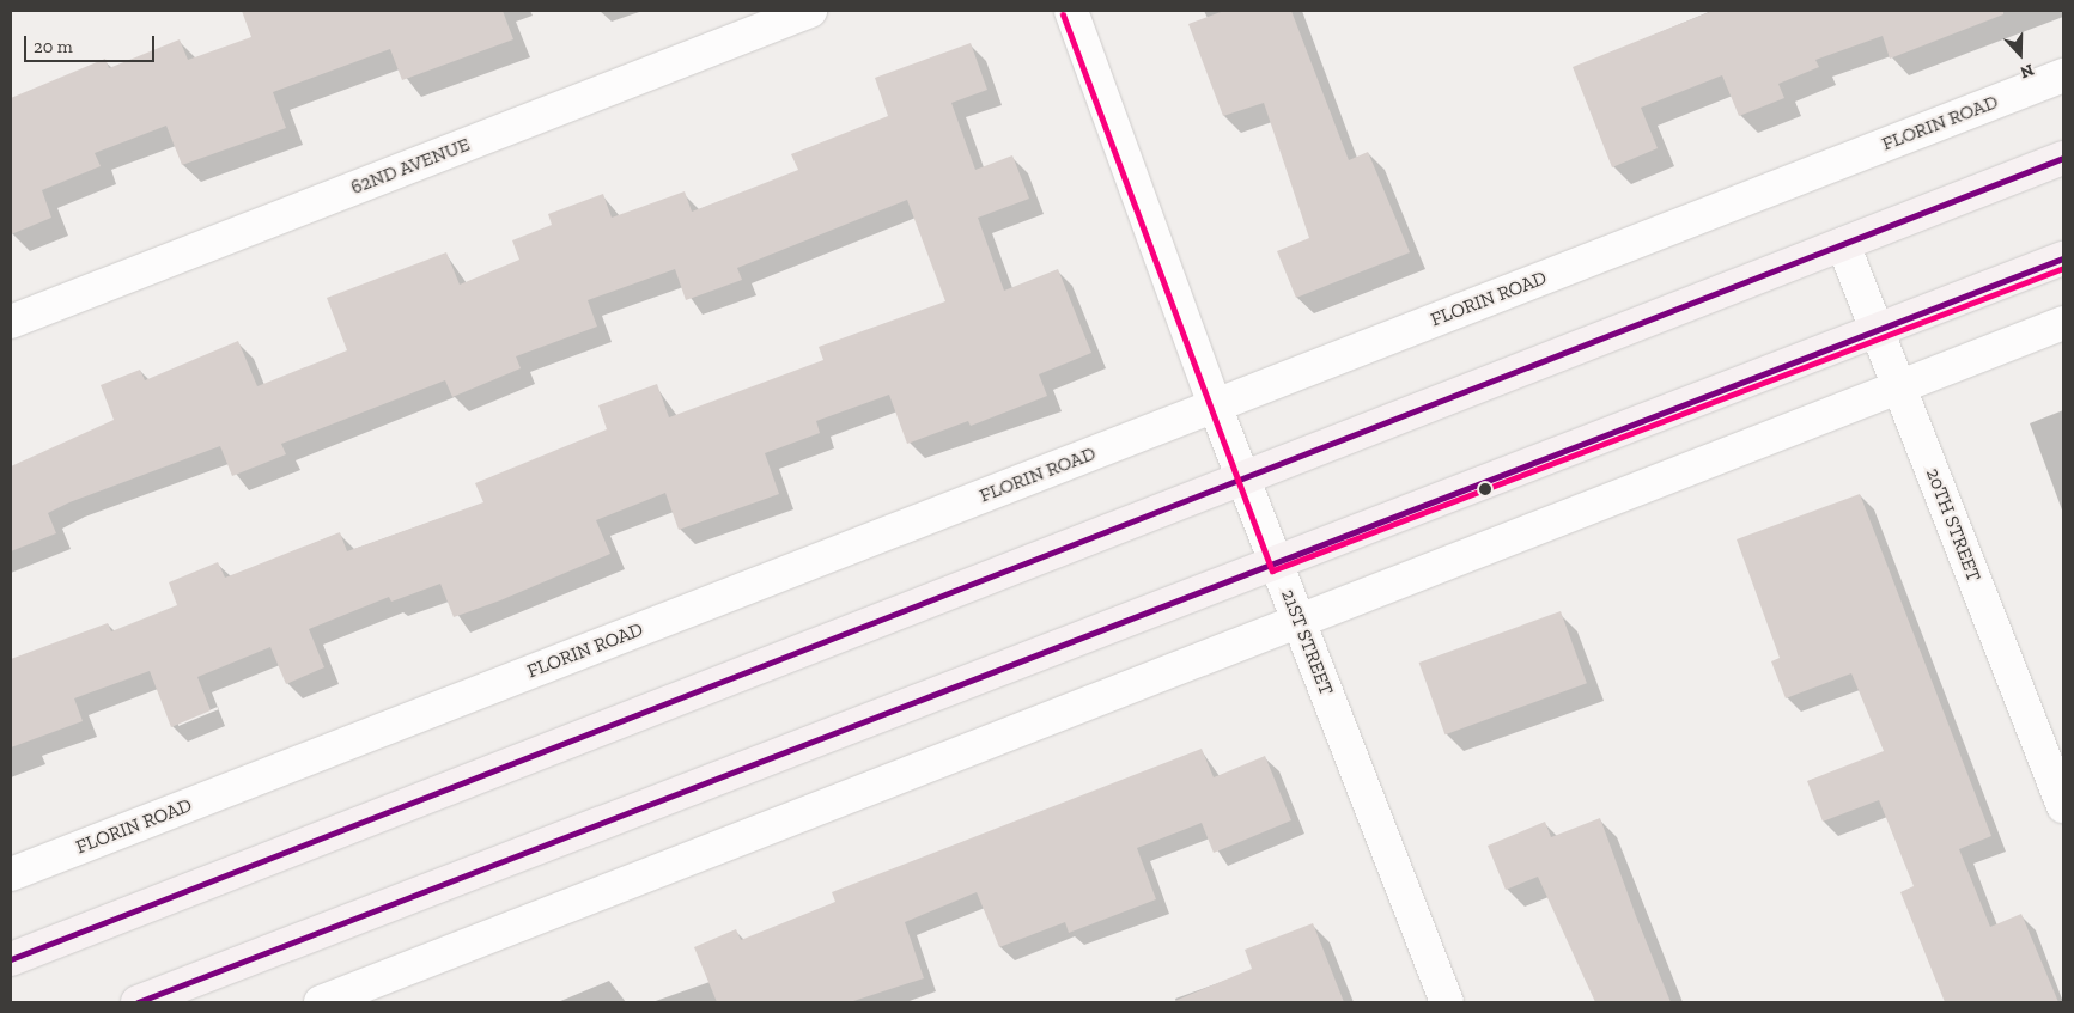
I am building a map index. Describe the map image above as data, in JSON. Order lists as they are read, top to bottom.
{
  "streets": {
    "street": [
      "FLORIN ROAD",
      "62ND AVENUE",
      "20TH STREET",
      "21ST STREET"
    ]
  },
  "crossings": [
    ["FLORIN ROAD", "21ST STREET"]
  ],
  "scale_bar": "20 m",
  "north": "bottom"
}
